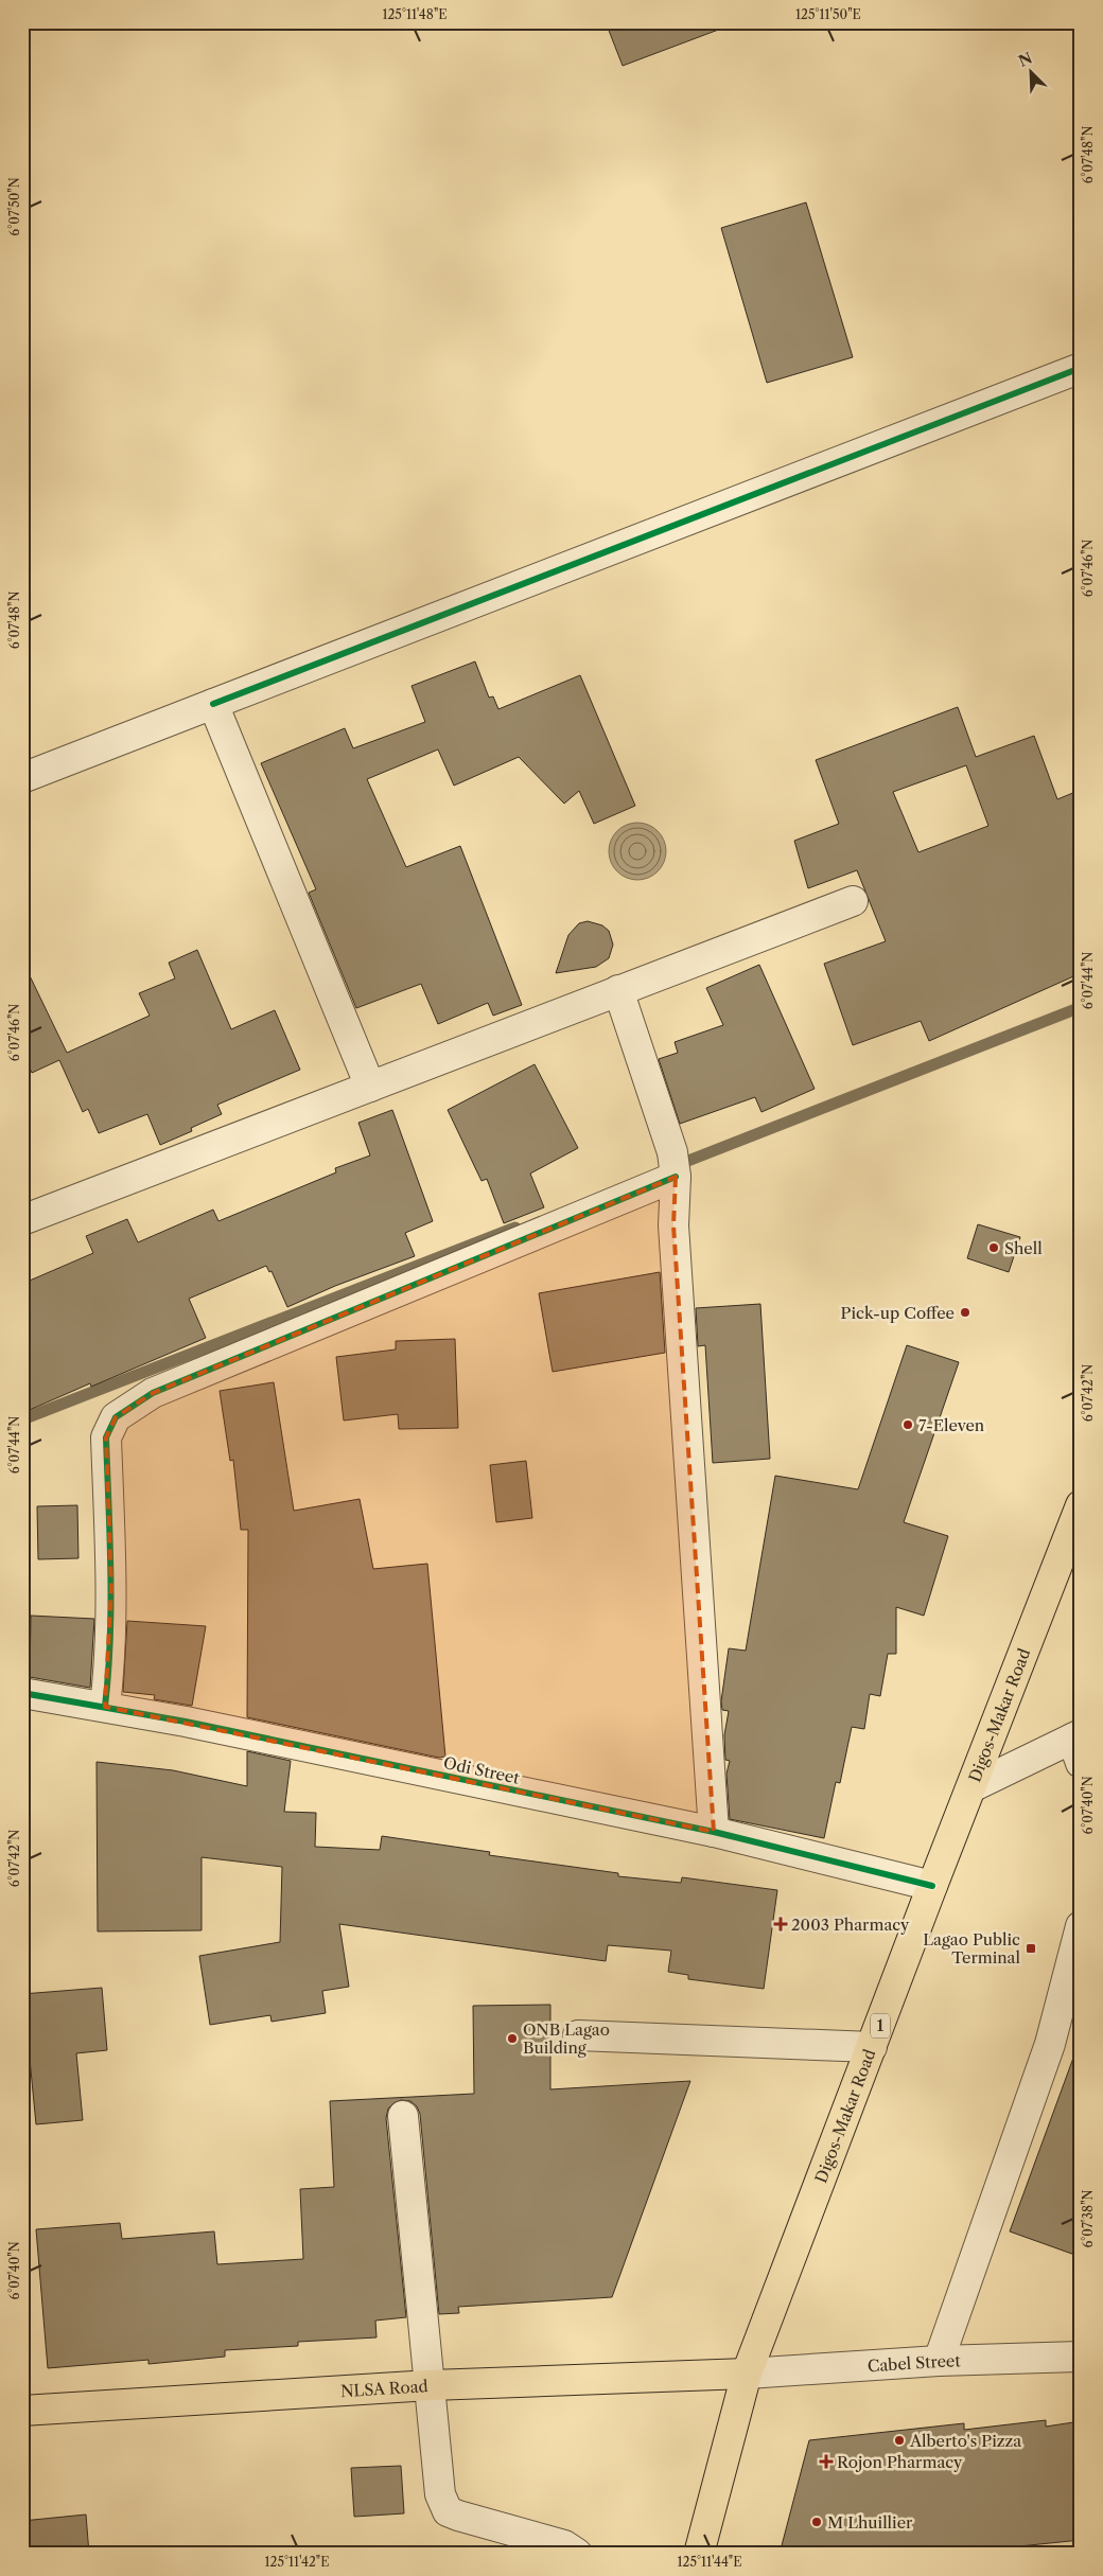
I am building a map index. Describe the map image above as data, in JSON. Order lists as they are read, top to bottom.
{
  "streets": {
    "main road": ["Digos-Makar Road", "1", "NLSA Road"],
    "street": ["Odi Street", "Cabel Street"]
  },
  "crossings": [
    ["Digos-Makar Road", "Odi Street"],
    ["Digos-Makar Road", "Cabel Street"],
    ["Digos-Makar Road", "NLSA Road"],
    ["Cabel Street", "NLSA Road"]
  ],
  "places": {
    "other": [
      "Shell",
      "Pick-up Coffee",
      "7-Eleven",
      "ONB Lagao Building",
      "Alberto's Pizza",
      "M Lhuillier"
    ],
    "health": ["2003 Pharmacy", "Rojon Pharmacy"],
    "transit": ["Lagao Public Terminal"]
  },
  "north": "top left",
  "coordinates": [
    "125°11'48\"E",
    "125°11'50\"E",
    "6°07'48\"N",
    "6°07'50\"N",
    "6°07'46\"N",
    "6°07'44\"N",
    "6°07'42\"N",
    "6°07'40\"N",
    "6°07'38\"N",
    "125°11'42\"E",
    "125°11'44\"E"
  ]
}
